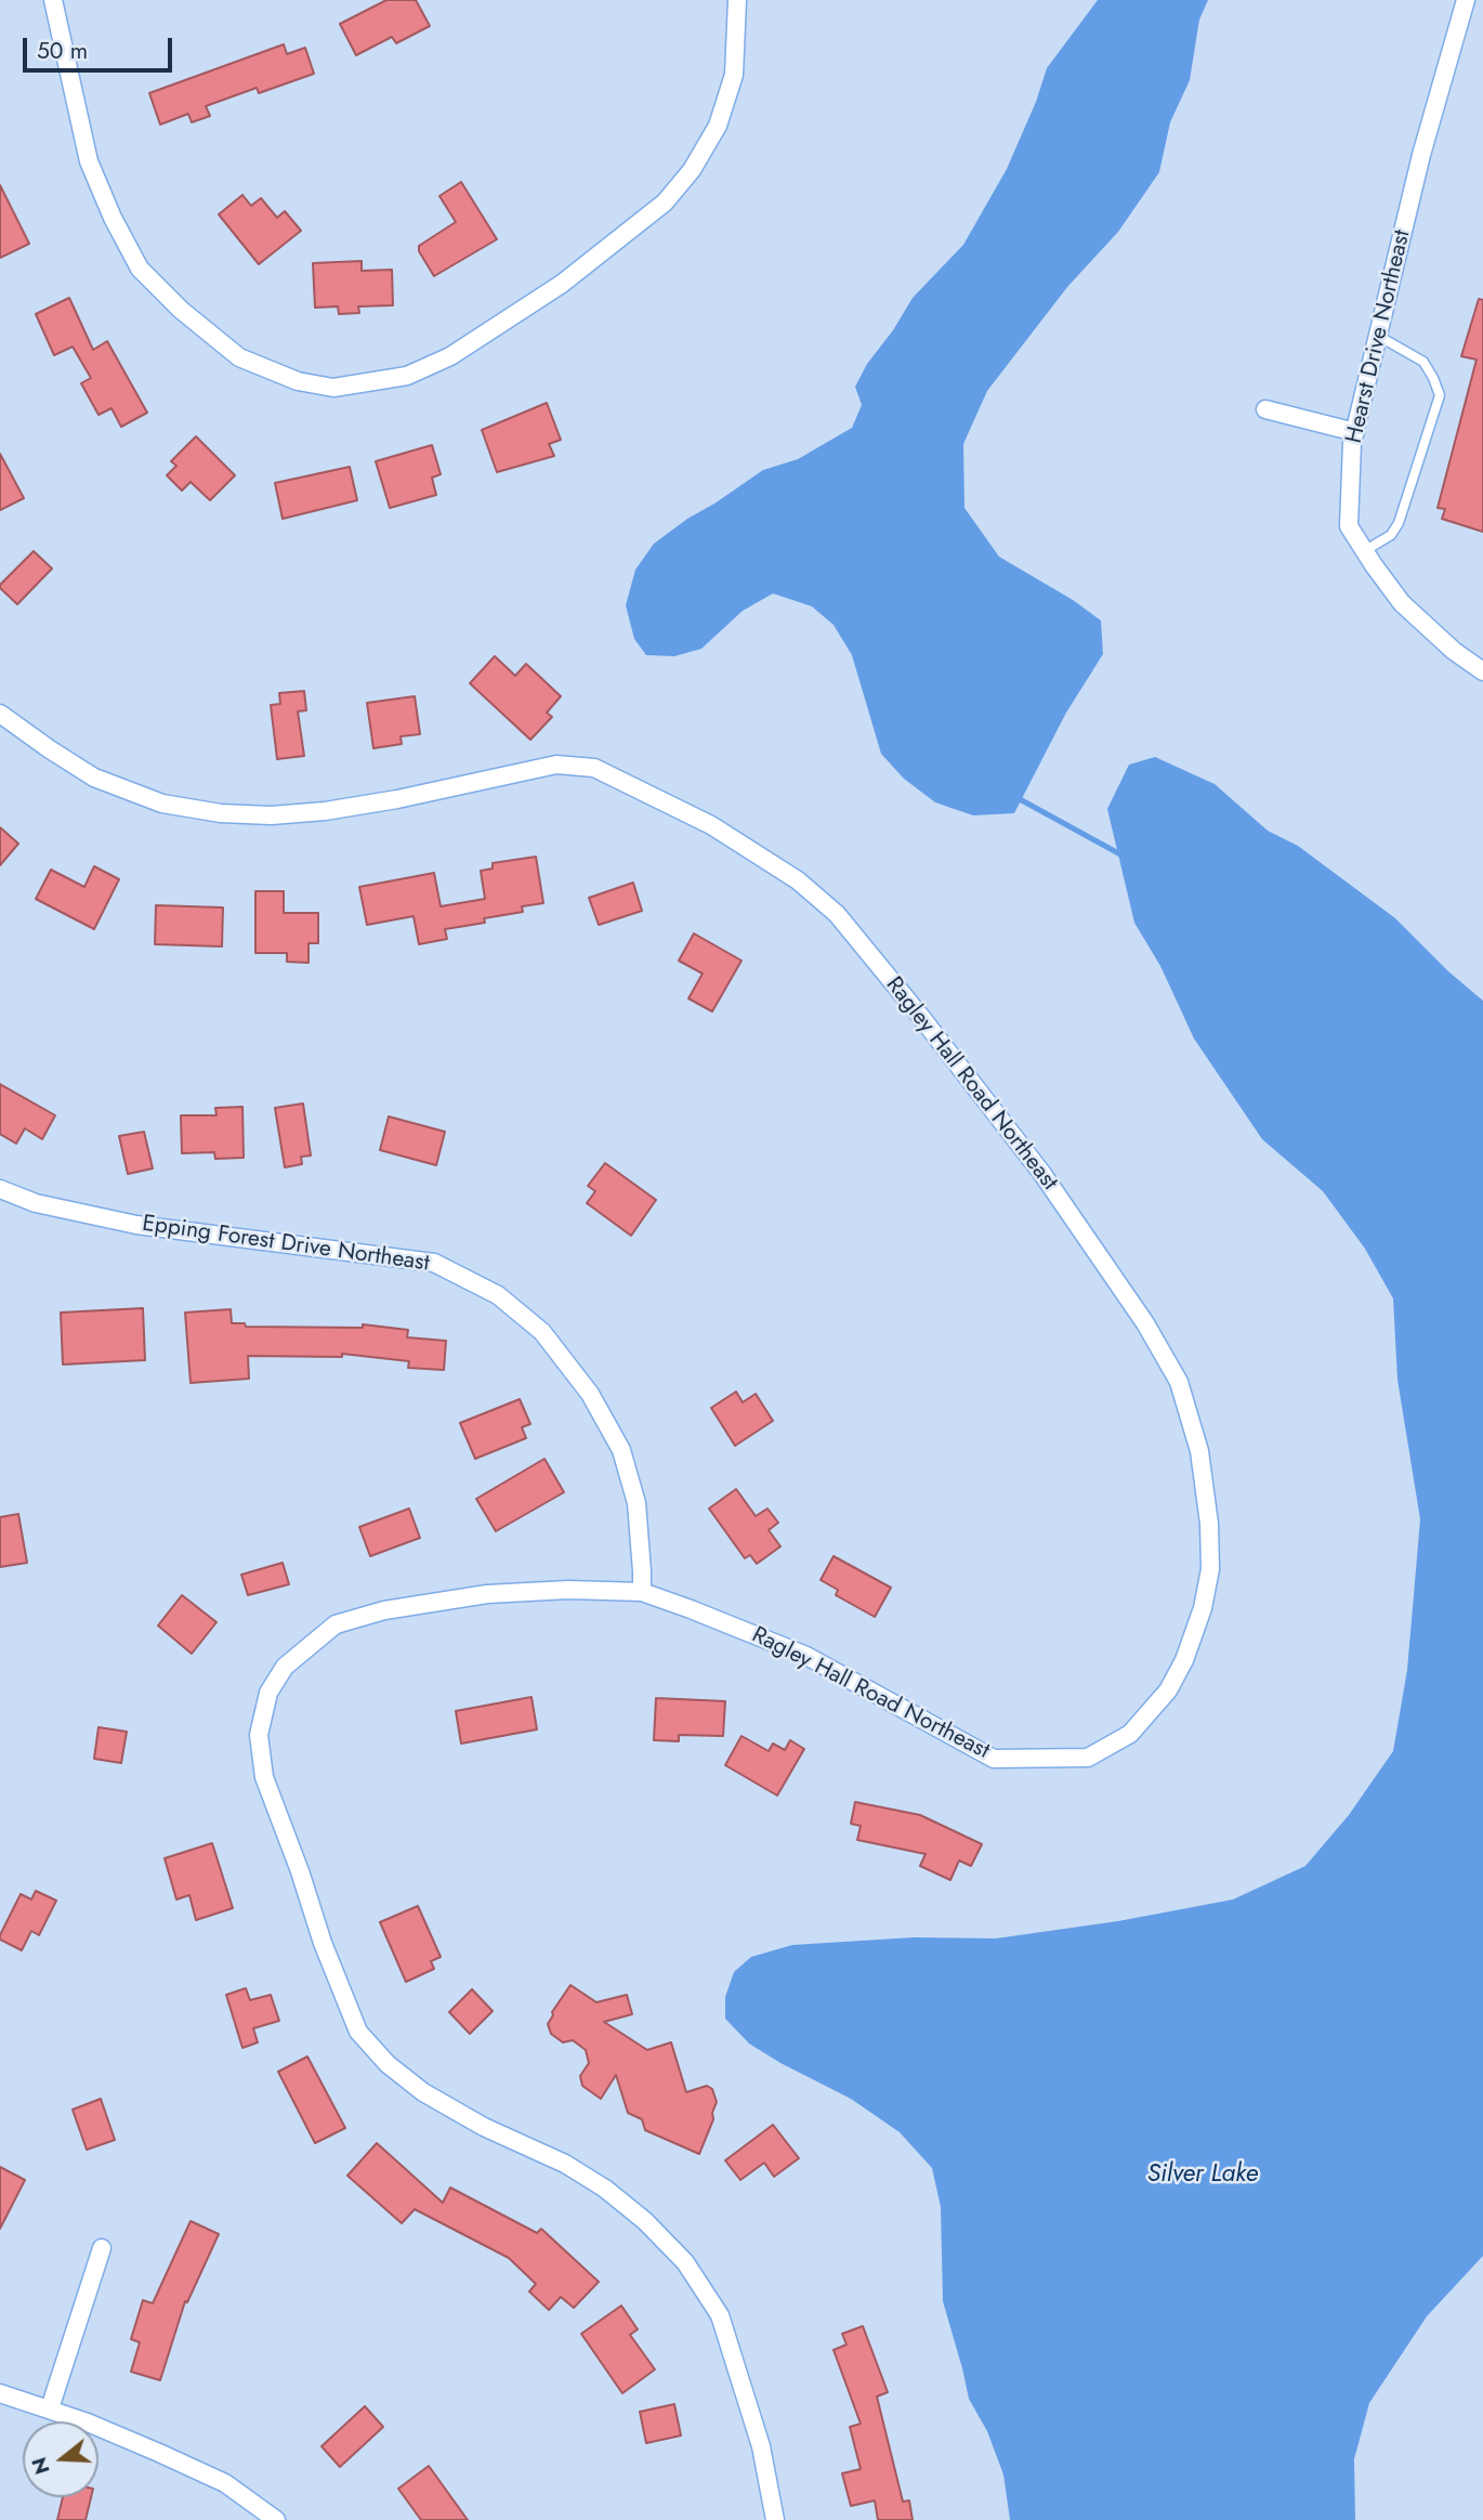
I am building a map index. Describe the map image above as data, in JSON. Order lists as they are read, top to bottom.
{
  "streets": {
    "street": ["Hearst Drive Northeast", "Ragley Hall Road Northeast", "Epping Forest Drive Northeast"]
  },
  "crossings": [
    ["Ragley Hall Road Northeast", "Epping Forest Drive Northeast"]
  ],
  "water": ["Silver Lake"],
  "scale_bar": "50 m",
  "north": "left"
}
